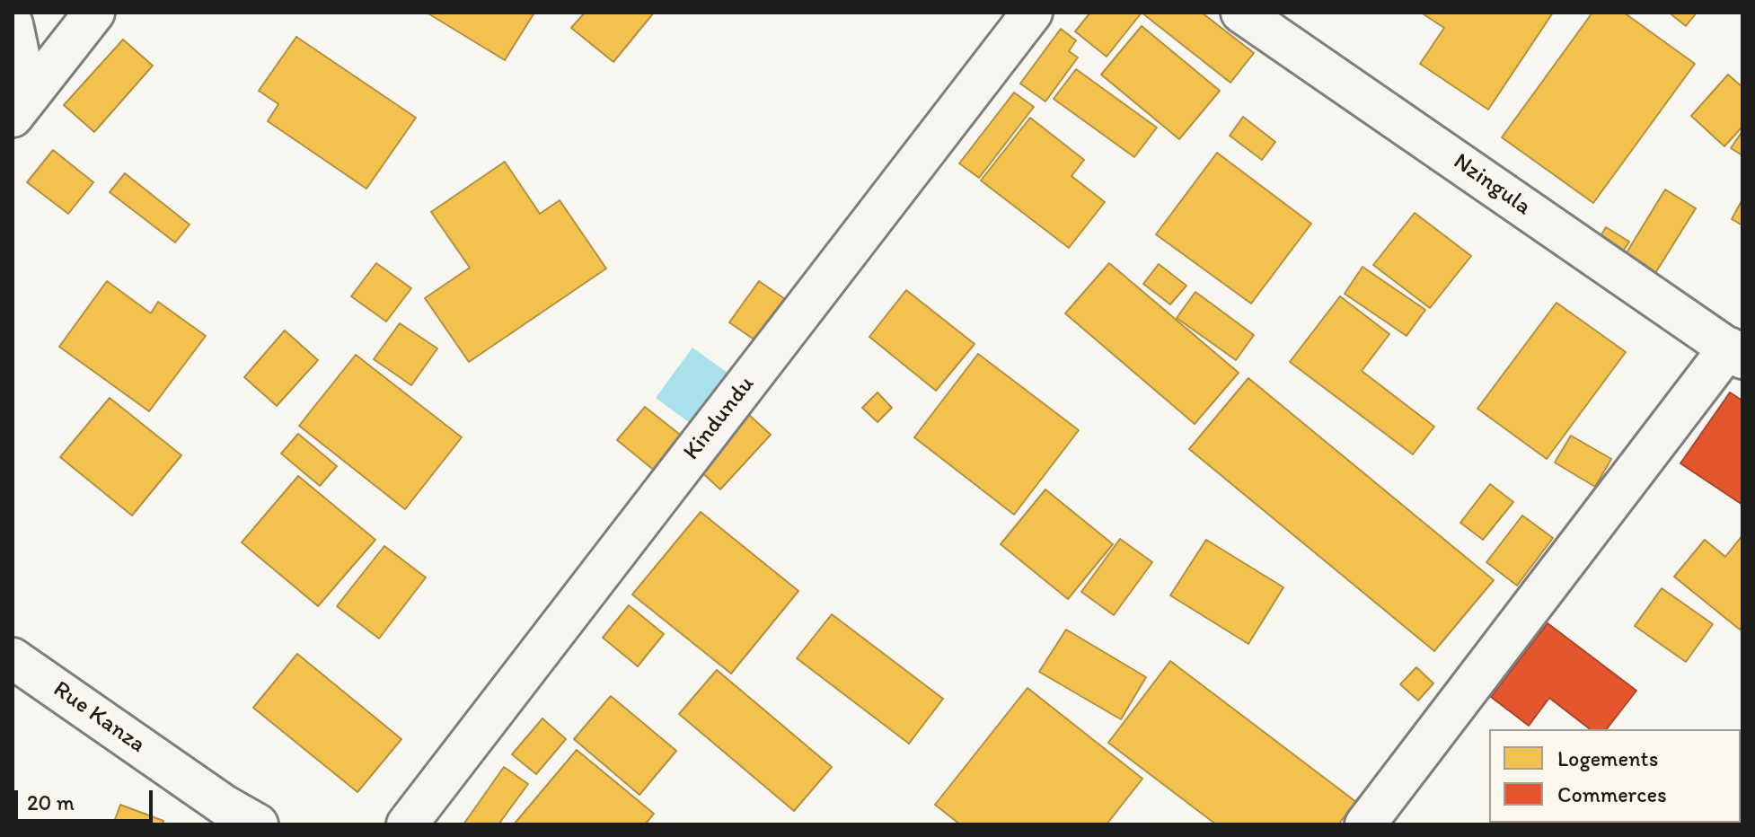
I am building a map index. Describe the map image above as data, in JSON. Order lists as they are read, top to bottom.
{
  "streets": {
    "street": ["Nzingula", "Kindundu", "Rue Kanza"]
  },
  "legend": ["Logements", "Commerces"],
  "scale_bar": "20 m"
}
